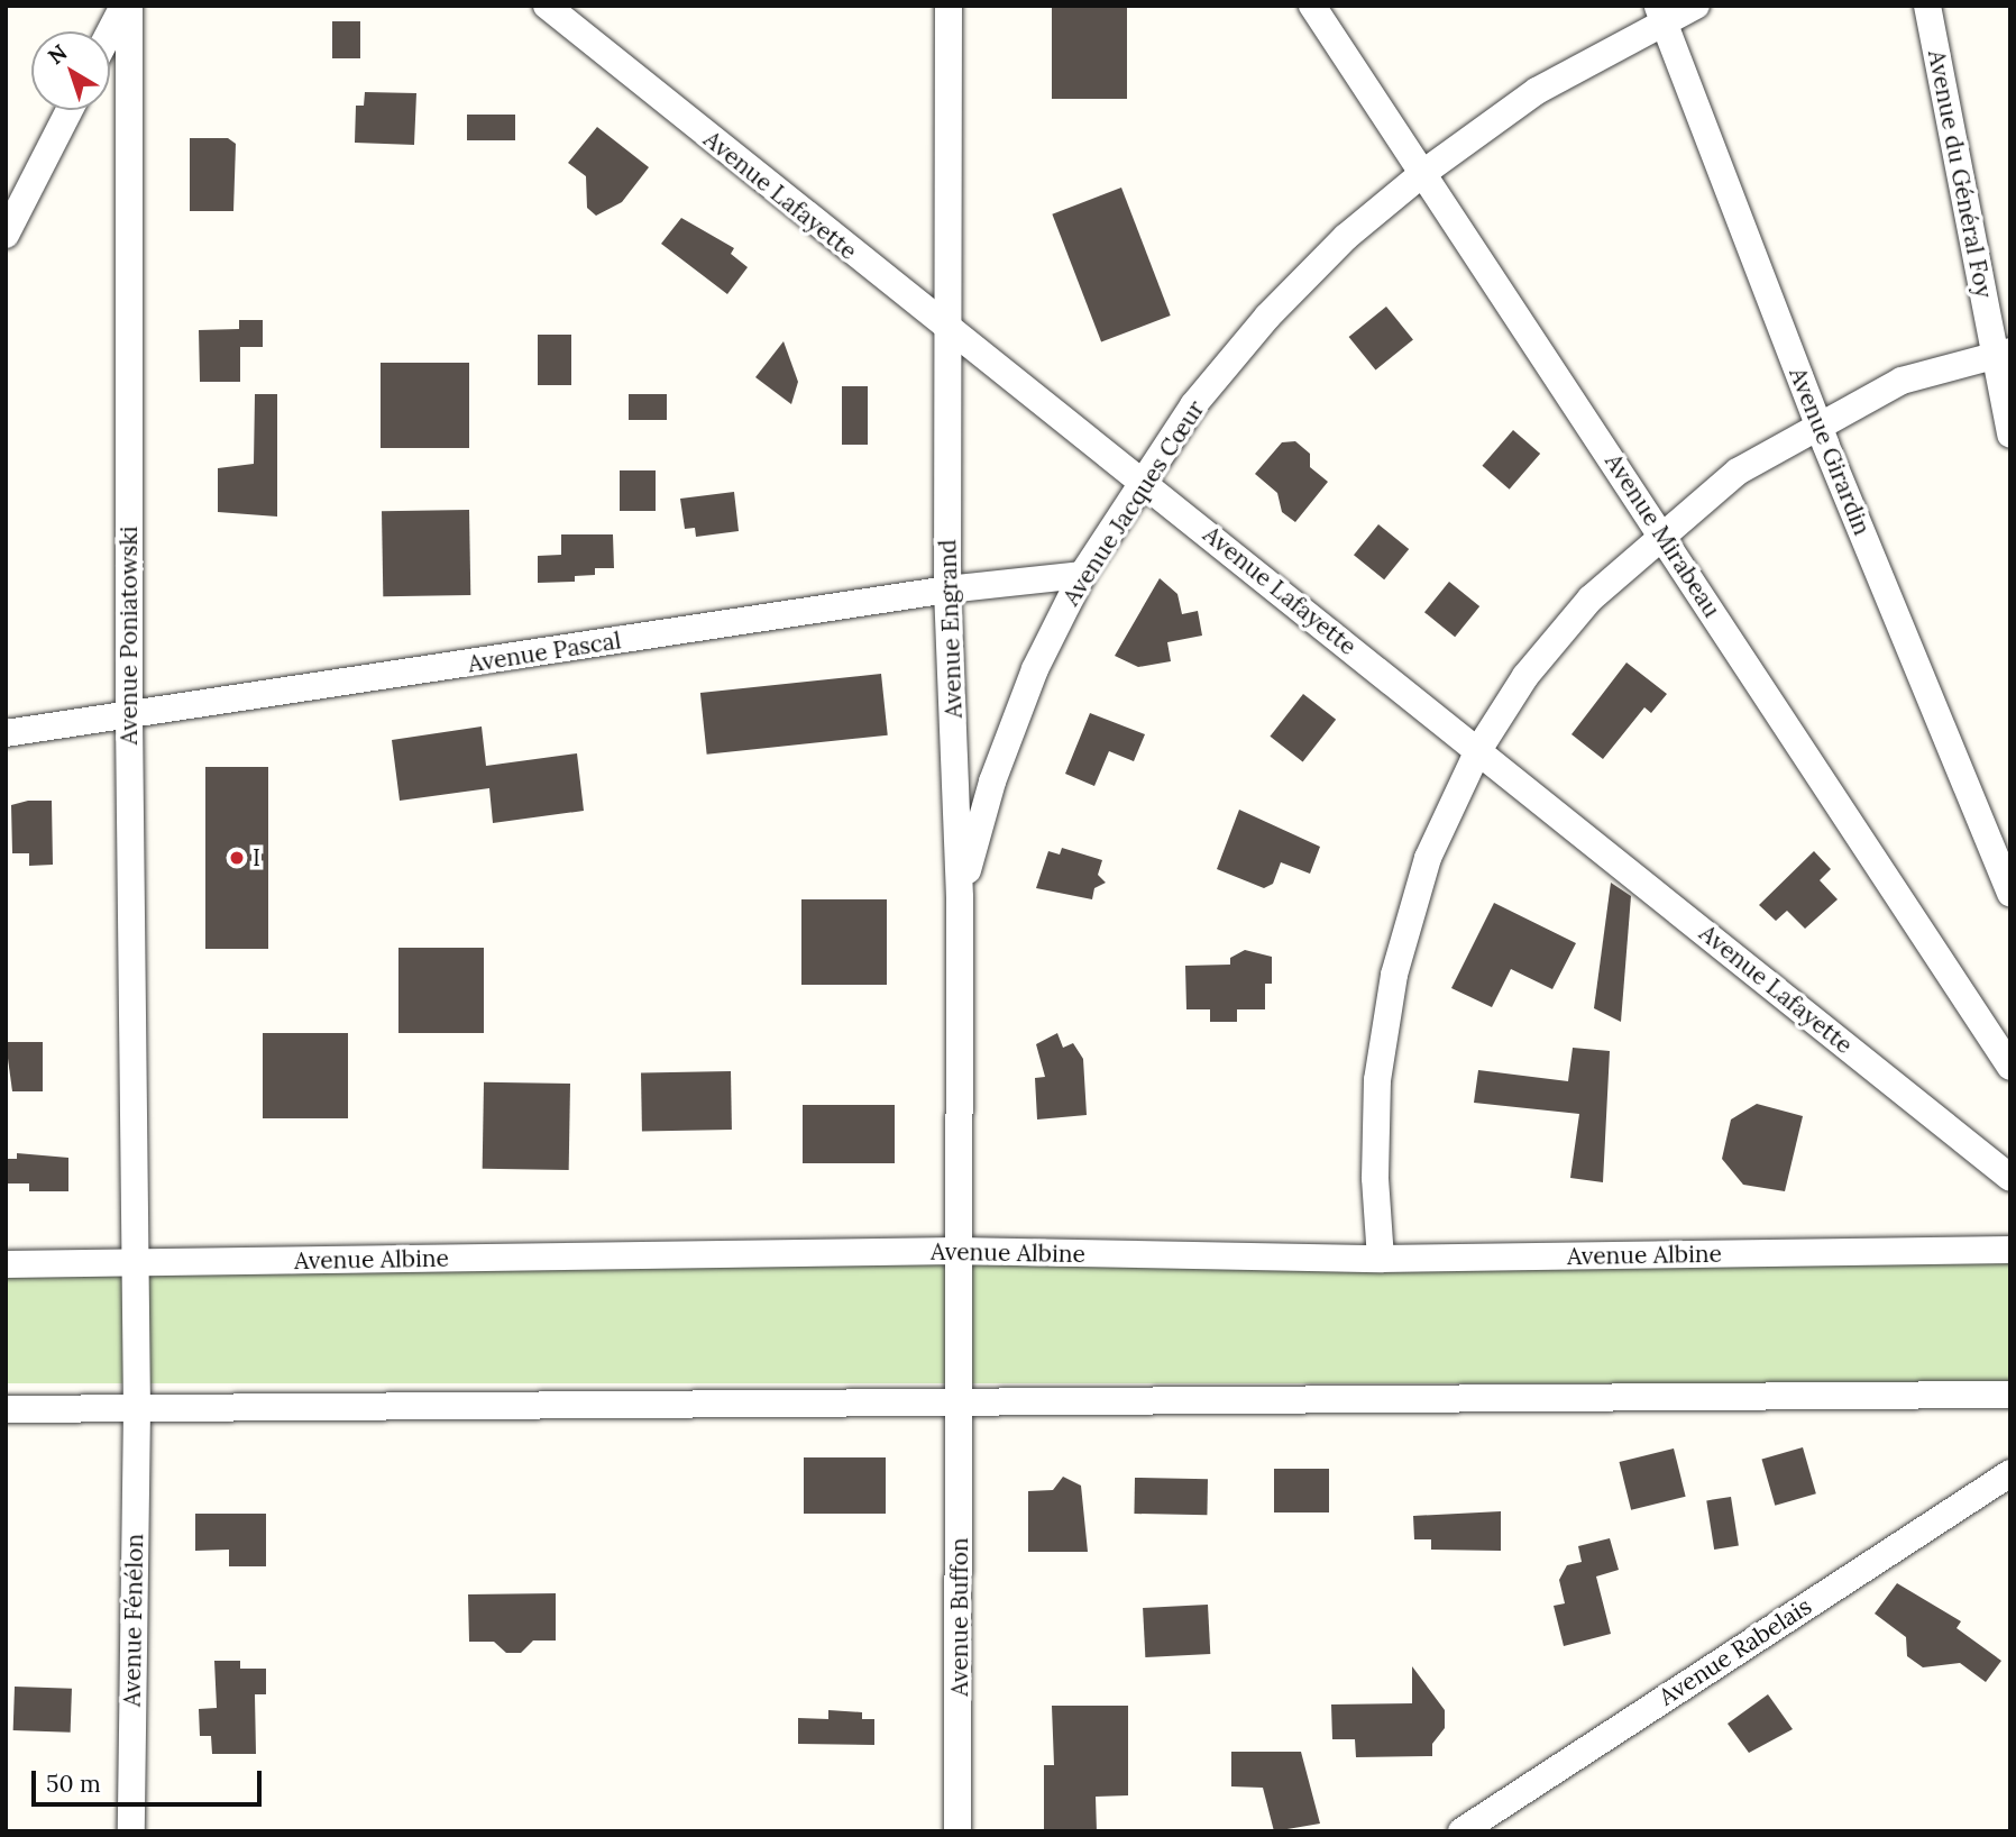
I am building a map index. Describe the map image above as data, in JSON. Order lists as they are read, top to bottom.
{
  "streets": {
    "street": [
      "Avenue du Général Foy",
      "Avenue Lafayette",
      "Avenue Girardin",
      "Avenue Jacques Cœur",
      "Avenue Mirabeau",
      "Avenue Engrand",
      "Avenue Poniatowski",
      "Avenue Pascal",
      "Avenue Albine",
      "Avenue Buffon",
      "Avenue Fénélon",
      "Avenue Rabelais"
    ]
  },
  "crossings": [
    ["Avenue Lafayette", "Avenue Jacques Cœur"],
    ["Avenue Lafayette", "Avenue Engrand"],
    ["Avenue Girardin", "Avenue Jacques Cœur"],
    ["Avenue Jacques Cœur", "Avenue Mirabeau"],
    ["Avenue Jacques Cœur", "Avenue Engrand"],
    ["Avenue Jacques Cœur", "Avenue Pascal"],
    ["Avenue Engrand", "Avenue Pascal"],
    ["Avenue Engrand", "Avenue Albine"],
    ["Avenue Engrand", "Avenue Buffon"],
    ["Avenue Poniatowski", "Avenue Pascal"],
    ["Avenue Poniatowski", "Avenue Albine"],
    ["Avenue Poniatowski", "Avenue Fénélon"],
    ["Avenue Albine", "Avenue Buffon"]
  ],
  "places": ["I"],
  "scale_bar": "50 m",
  "north": "top left"
}
